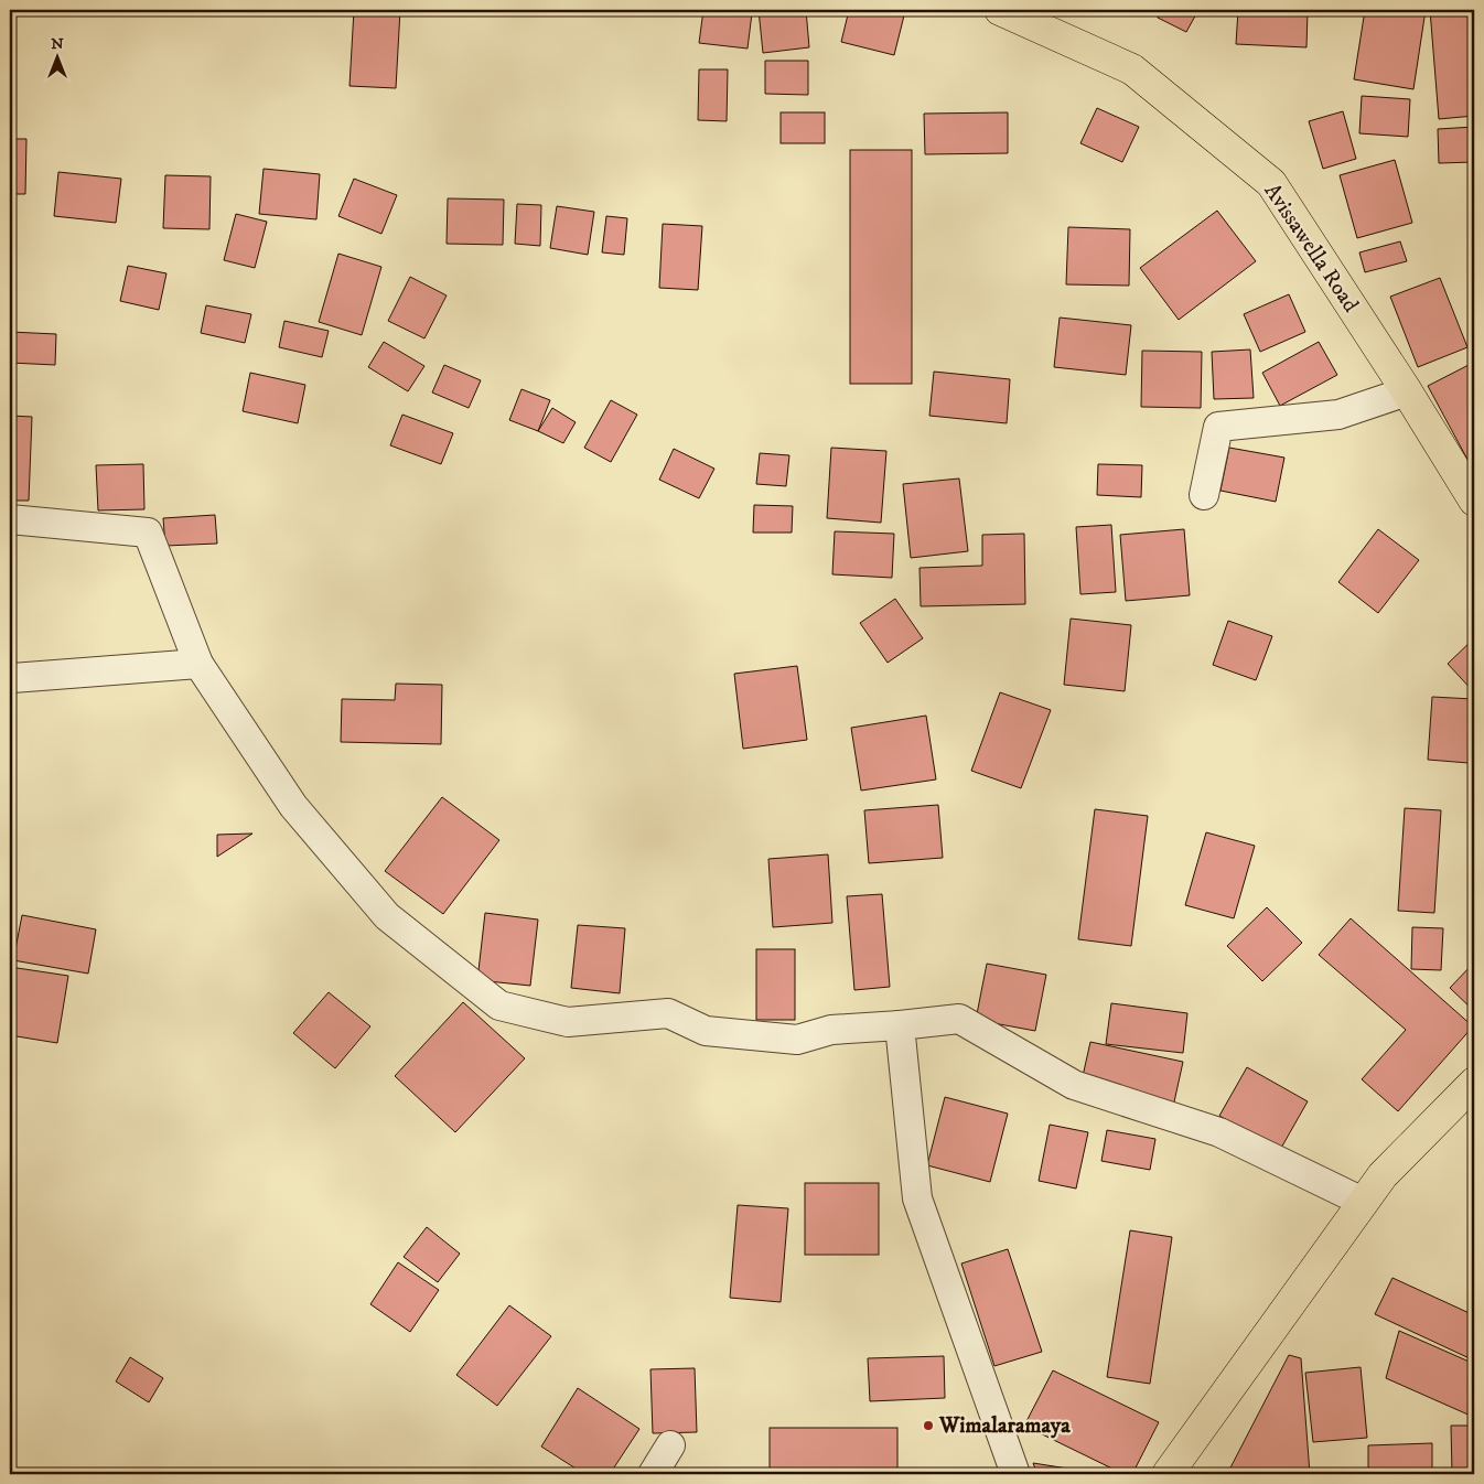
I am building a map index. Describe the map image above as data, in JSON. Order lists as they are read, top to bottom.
{
  "streets": {
    "main road": ["Avissawella Road"]
  },
  "places": ["Wimalaramaya"],
  "north": "top"
}
